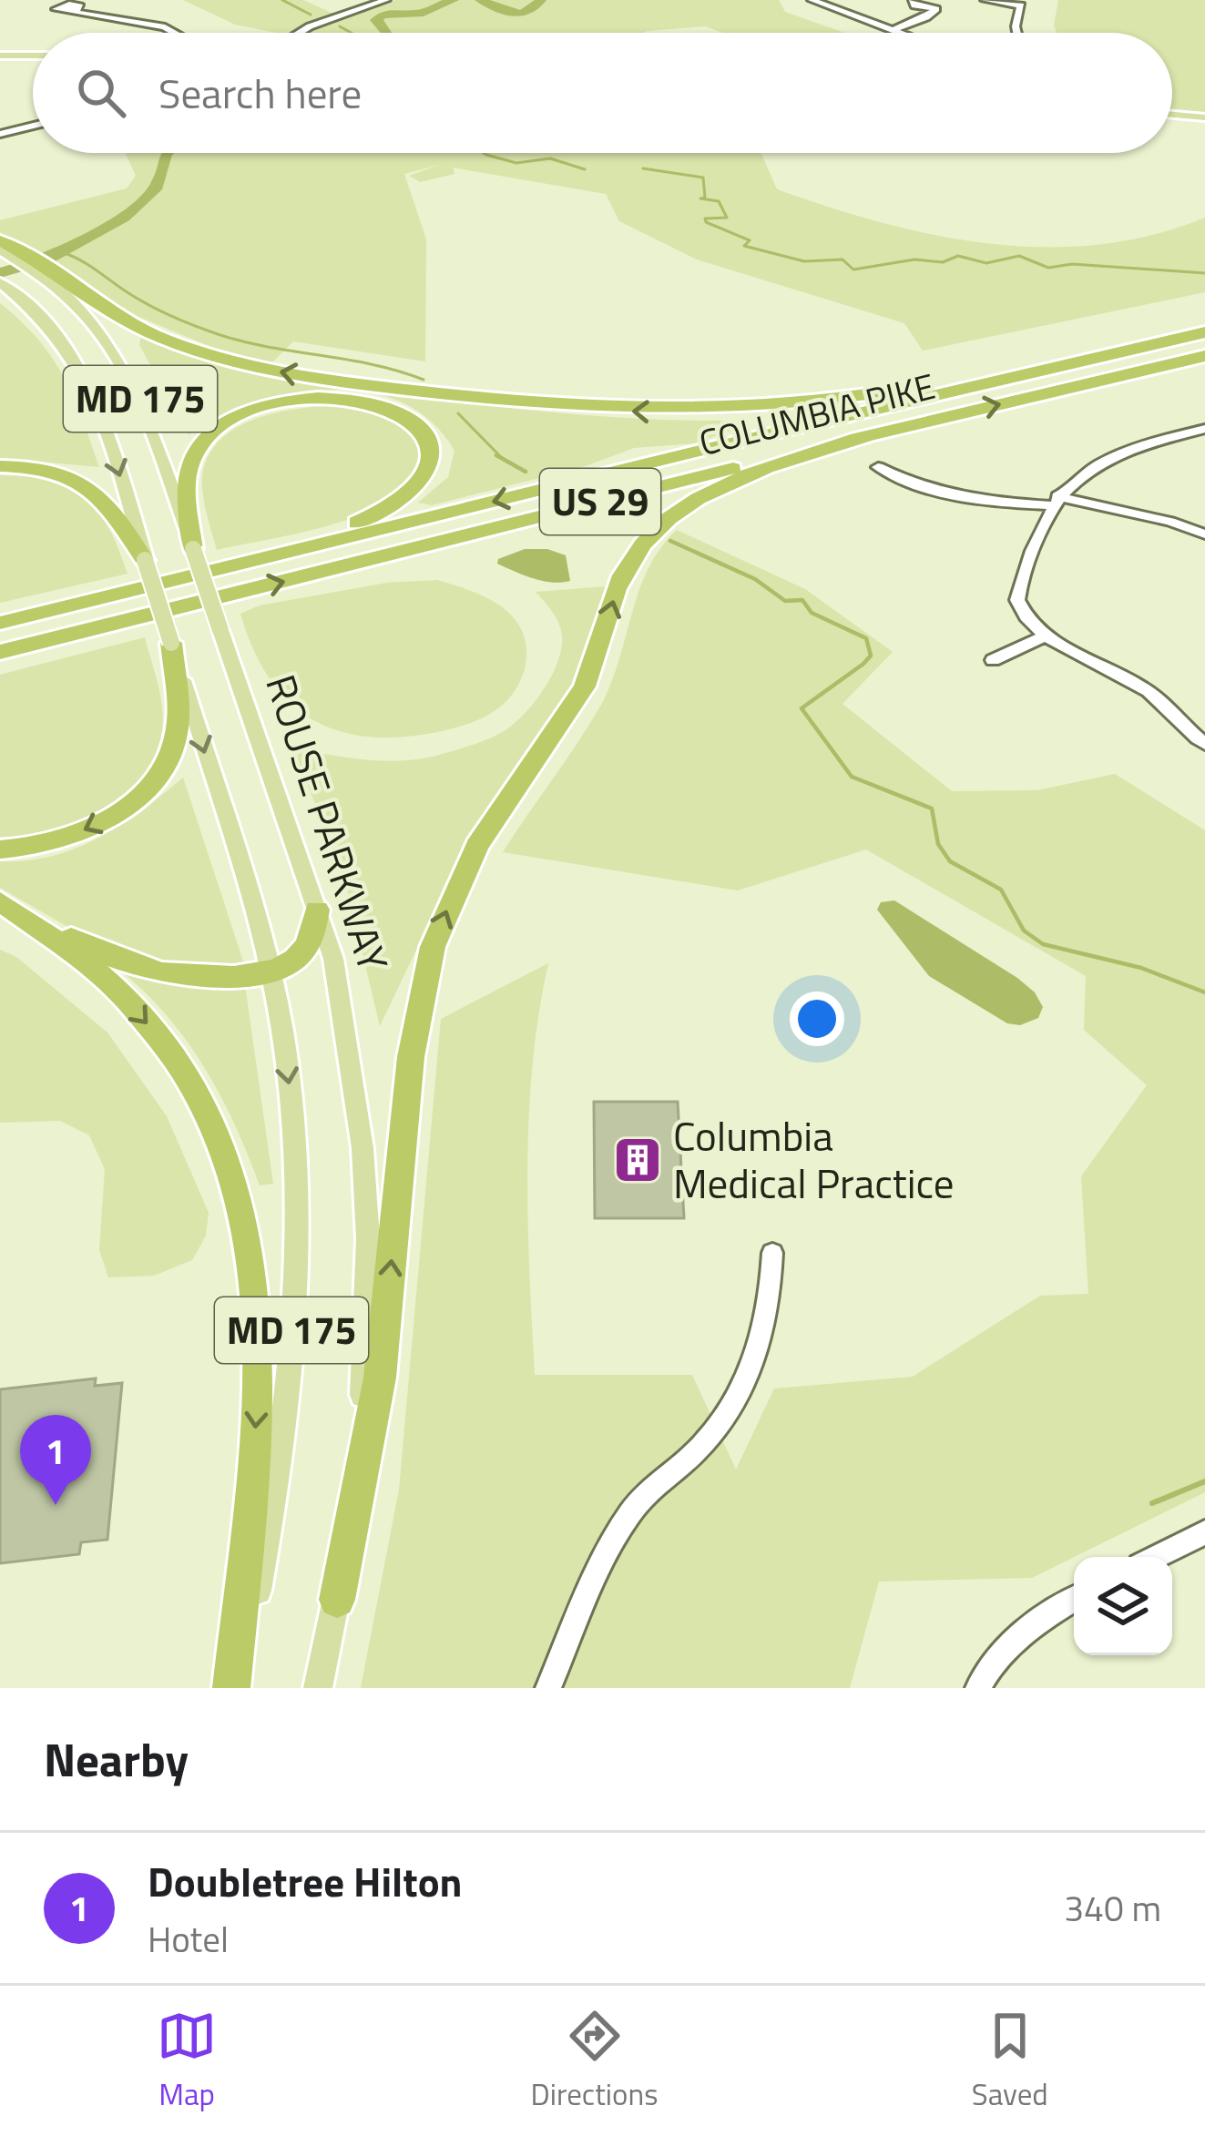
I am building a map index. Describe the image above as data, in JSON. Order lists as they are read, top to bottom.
{
  "streets": {
    "highway": ["COLUMBIA PIKE", "US 29"],
    "main road": ["MD 175", "ROUSE PARKWAY"]
  },
  "places": {
    "building": ["Columbia Medical Practice"]
  },
  "page": {
    "search": "Search here",
    "pins": "1",
    "heading": "Nearby",
    "list": [
      {
        "mark": "1",
        "name": "Doubletree Hilton",
        "note": "Hotel",
        "value": "340 m"
      }
    ],
    "nav": ["Map", "Directions", "Saved"]
  }
}
